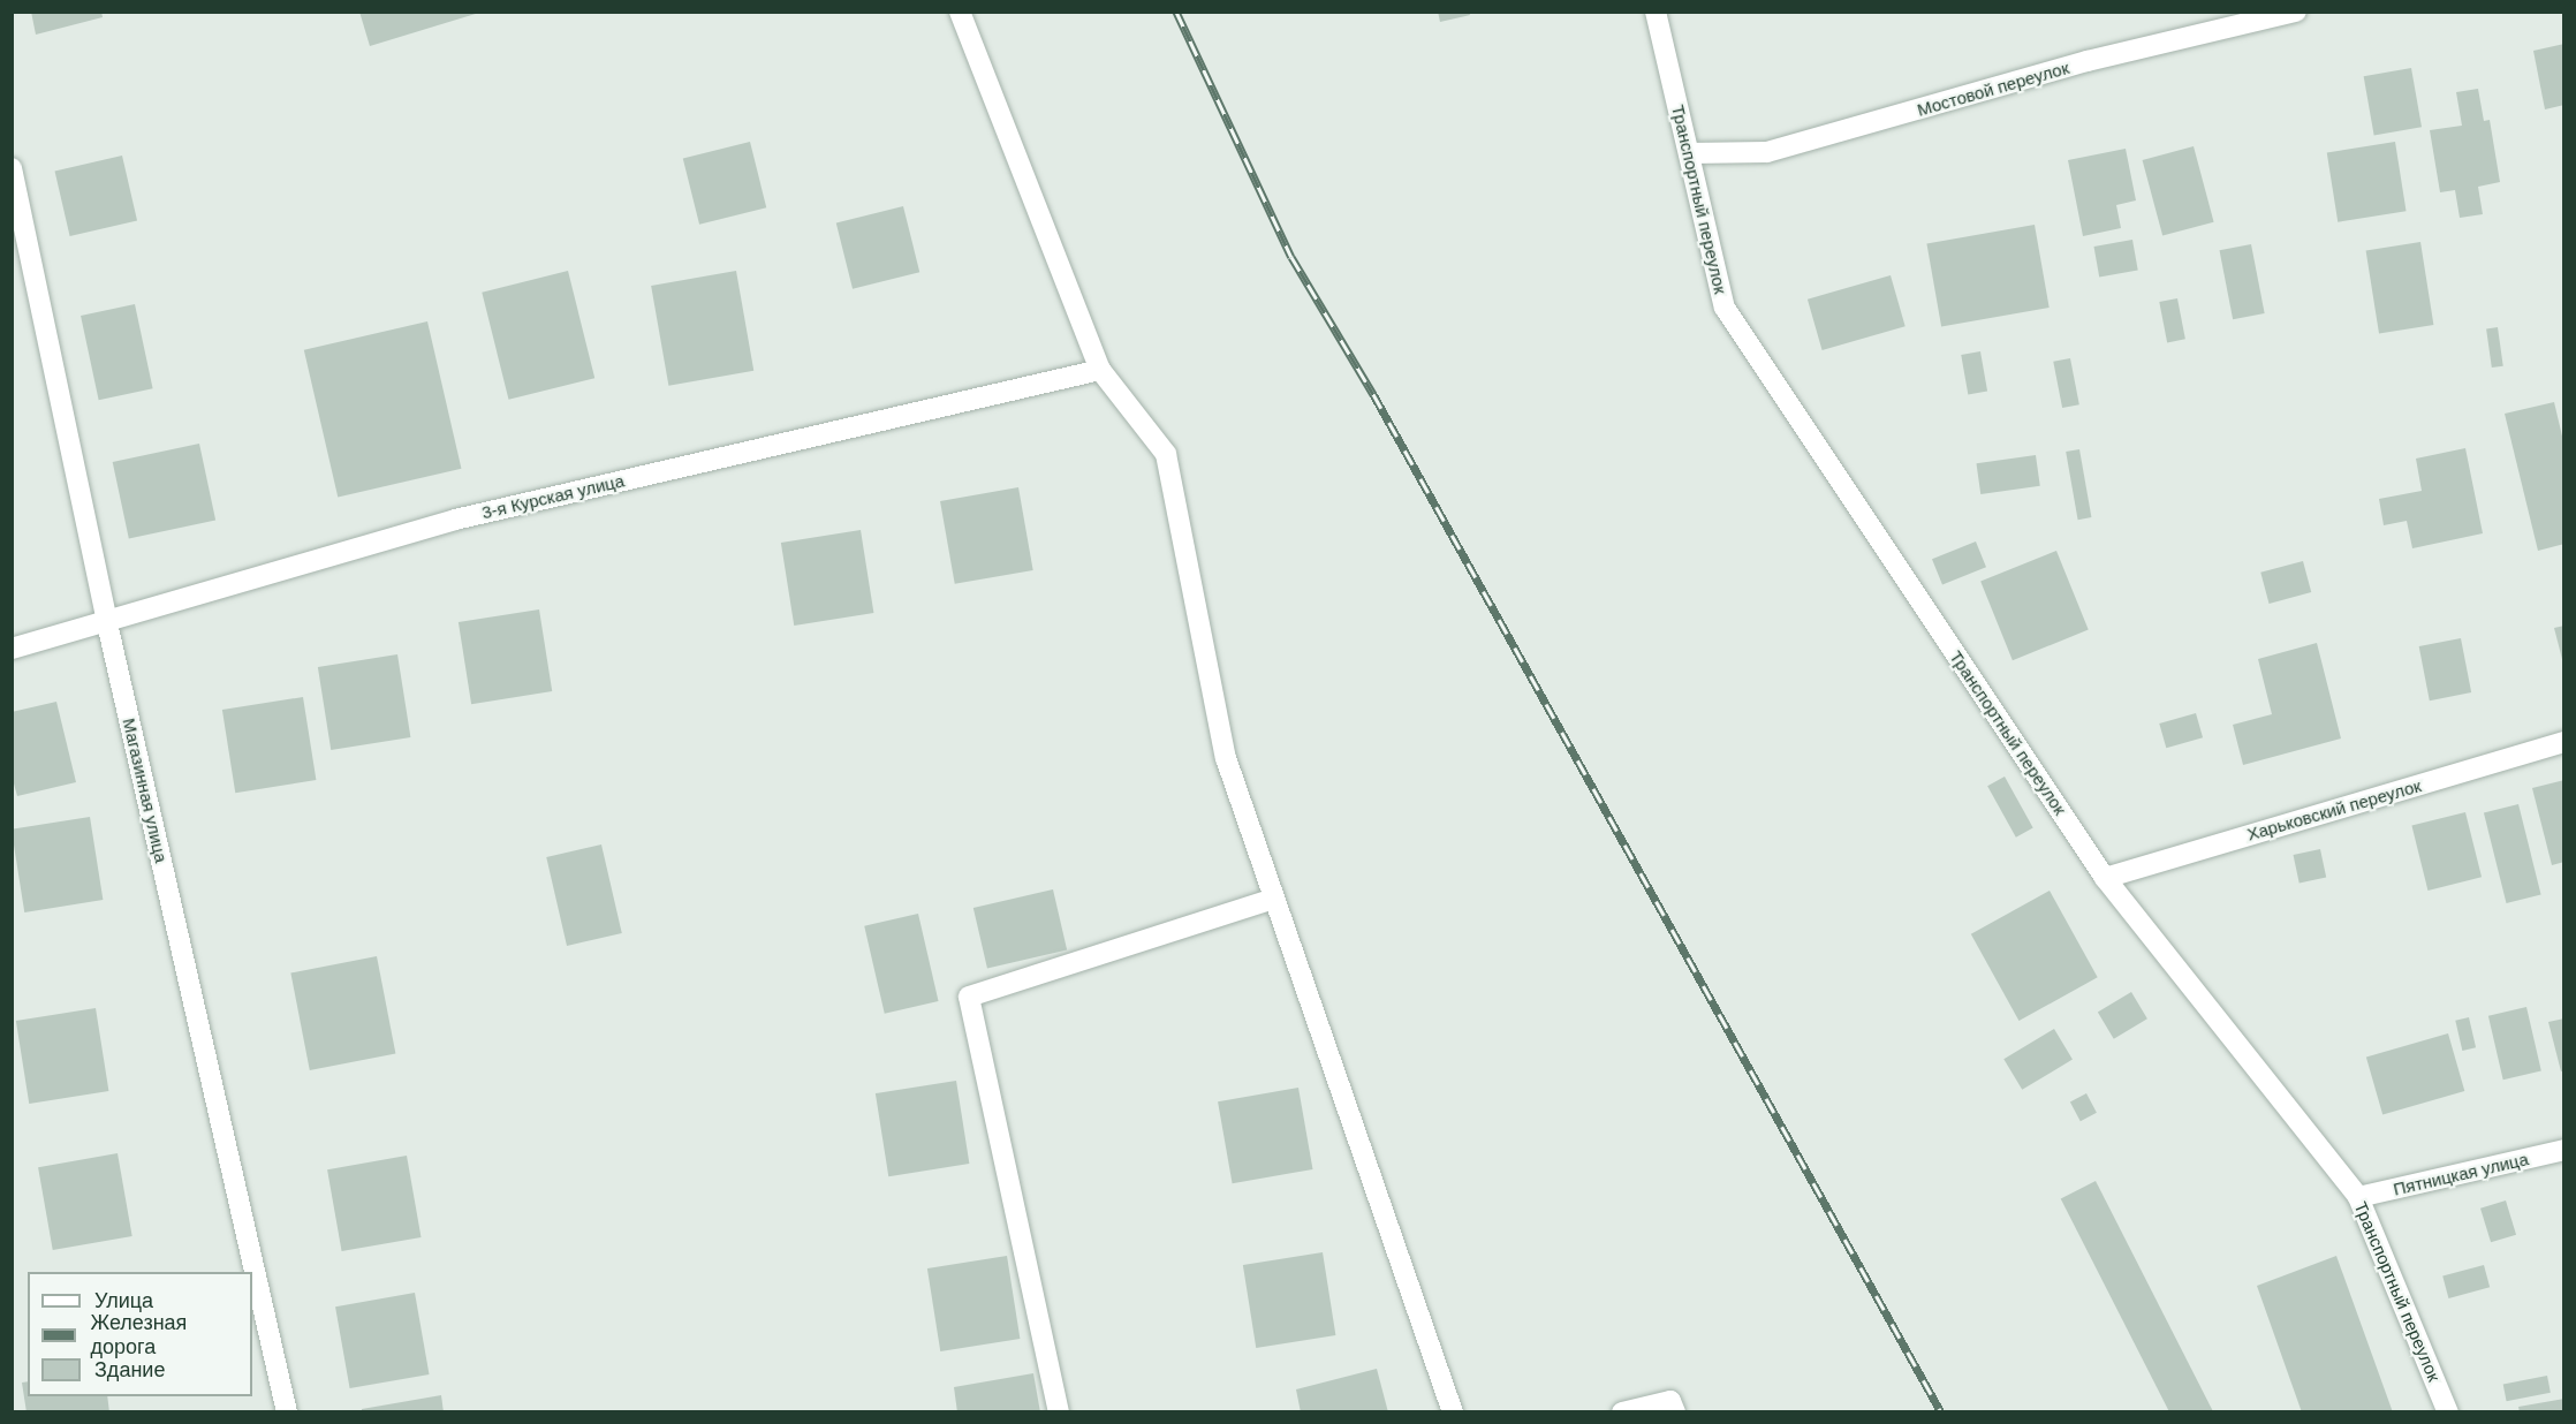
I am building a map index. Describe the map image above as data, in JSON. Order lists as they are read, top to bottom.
{
  "streets": {
    "street": [
      "Мостовой переулок",
      "Транспортный переулок",
      "3-я Курская улица",
      "Магазинная улица",
      "Харьковский переулок",
      "Пятницкая улица"
    ]
  },
  "crossings": [
    ["Мостовой переулок", "Транспортный переулок"],
    ["Транспортный переулок", "Харьковский переулок"],
    ["Транспортный переулок", "Пятницкая улица"],
    ["3-я Курская улица", "Магазинная улица"]
  ],
  "legend": ["Улица", "Железная дорога", "Здание"]
}
